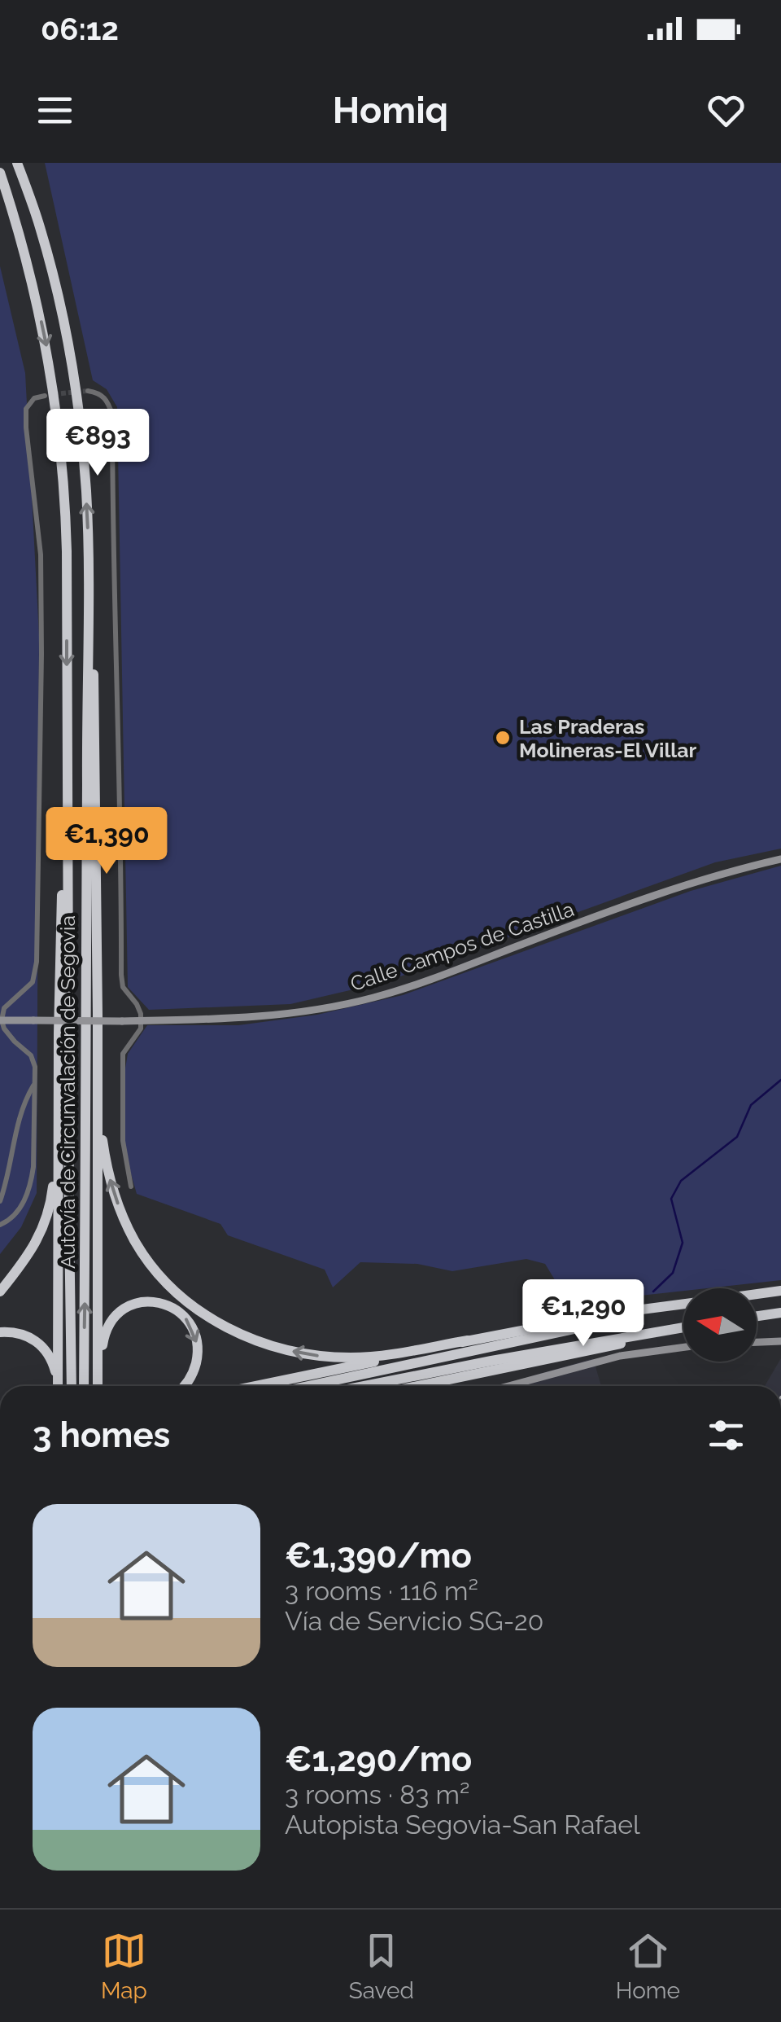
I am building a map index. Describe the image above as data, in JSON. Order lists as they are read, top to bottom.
{
  "streets": {
    "highway": ["Autovía de Circunvalación de Segovia"],
    "main road": ["Calle Campos de Castilla"]
  },
  "places": ["Las Praderas Molineras-El Villar"],
  "north": "left",
  "page": {
    "status": "06:12",
    "header": "Homiq",
    "price": ["€893", "€1,390", "€1,290"],
    "heading": "3 homes",
    "list": [
      {
        "name": "€1,390/mo",
        "note": "3 rooms · 116 m² · Vía de Servicio SG-20"
      },
      {
        "name": "€1,290/mo",
        "note": "3 rooms · 83 m² · Autopista Segovia-San Rafael"
      }
    ],
    "tabs": ["Map", "Saved", "Home"]
  }
}
